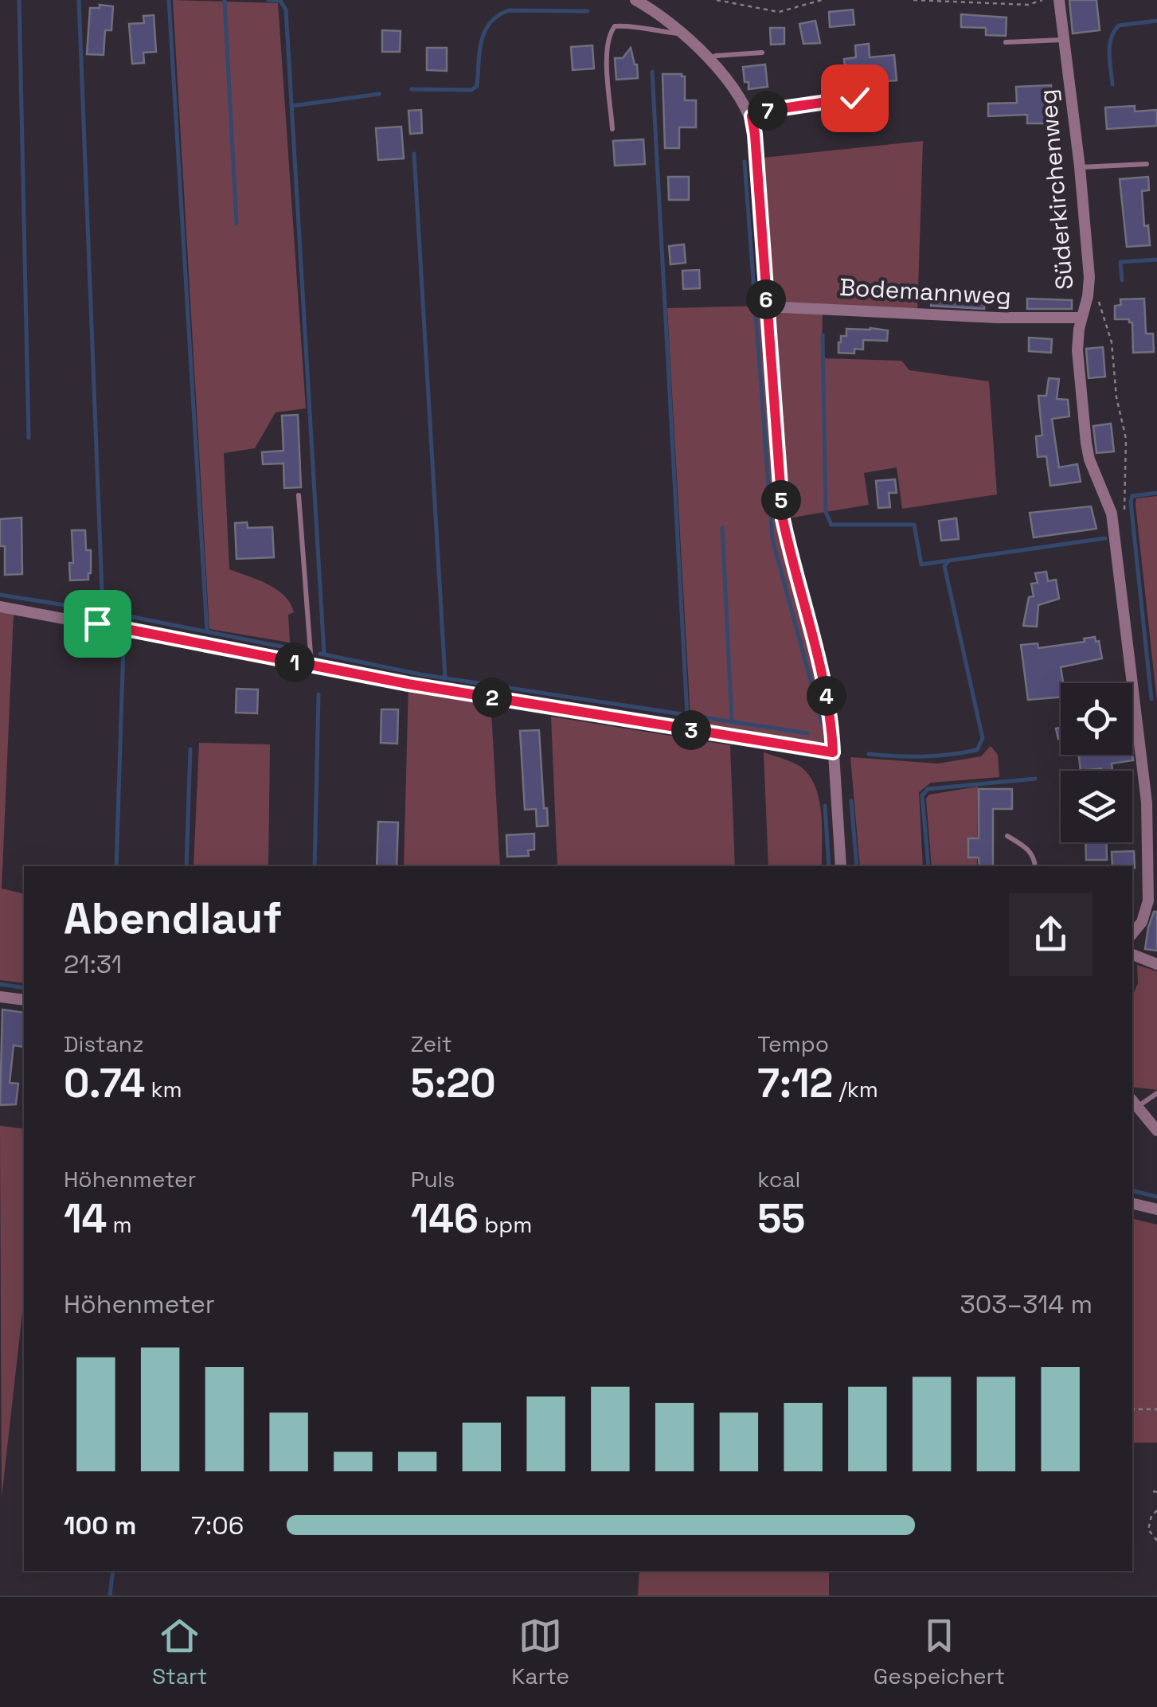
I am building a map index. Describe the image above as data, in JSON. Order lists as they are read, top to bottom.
{
  "streets": {
    "street": ["Süderkirchenweg", "Bodemannweg"]
  },
  "crossings": [
    ["Süderkirchenweg", "Bodemannweg"]
  ],
  "page": {
    "pins": [
      "7",
      "6",
      "5",
      "1",
      "4",
      "2",
      "3"
    ],
    "heading": ["Abendlauf", "21:31"],
    "stats": [
      ["Distanz", "0.74 km"],
      ["Zeit", "5:20"],
      ["Tempo", "7:12 /km"],
      ["Höhenmeter", "14 m"],
      ["Puls", "146 bpm"],
      ["kcal", "55"]
    ],
    "chart": ["Höhenmeter", "303–314 m"],
    "list": [
      {
        "name": "100 m",
        "note": "7:06"
      }
    ],
    "tabs": ["Start", "Karte", "Gespeichert"]
  }
}
